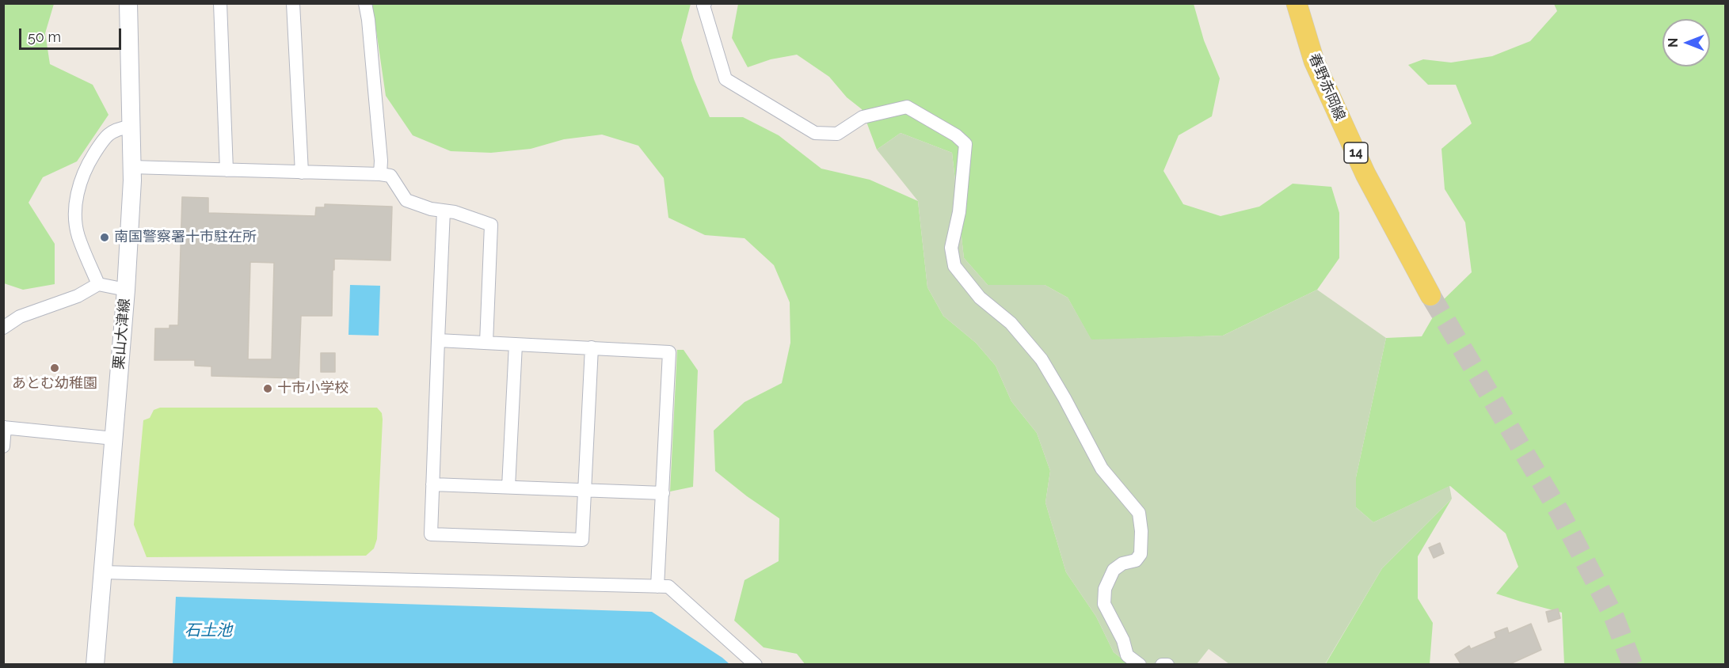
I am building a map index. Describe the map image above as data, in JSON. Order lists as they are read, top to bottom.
{
  "streets": {
    "main road": ["春野赤岡線", "14", "栗山大津線"]
  },
  "water": ["石土池"],
  "places": ["南国警察署十市駐在所", "あとむ幼稚園", "十市小学校"],
  "scale_bar": "50 m",
  "north": "left"
}
